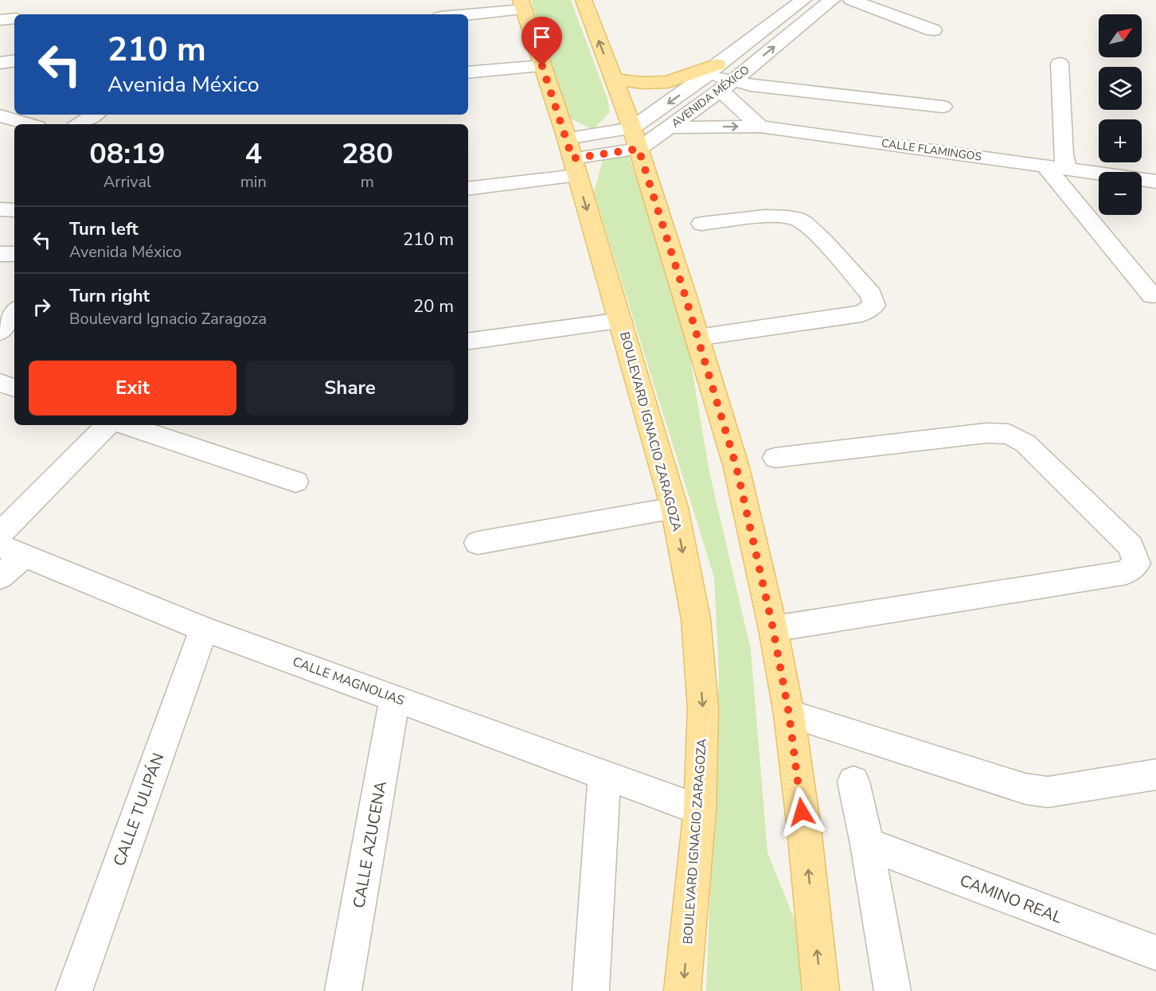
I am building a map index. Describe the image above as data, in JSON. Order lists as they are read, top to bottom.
{
  "streets": {
    "main road": ["BOULEVARD IGNACIO ZARAGOZA"],
    "street": [
      "AVENIDA MÉXICO",
      "CALLE FLAMINGOS",
      "CALLE MAGNOLIAS",
      "CALLE TULIPÁN",
      "CALLE AZUCENA",
      "CAMINO REAL"
    ]
  },
  "crossings": [
    ["AVENIDA MÉXICO", "CALLE FLAMINGOS"],
    ["AVENIDA MÉXICO", "BOULEVARD IGNACIO ZARAGOZA"],
    ["BOULEVARD IGNACIO ZARAGOZA", "CALLE MAGNOLIAS"],
    ["CALLE MAGNOLIAS", "CALLE TULIPÁN"],
    ["CALLE MAGNOLIAS", "CALLE AZUCENA"]
  ],
  "north": "top right",
  "page": {
    "map_buttons": ["+", "−"],
    "turn": ["210 m", "Avenida México"],
    "eta": [
      "08:19",
      "Arrival",
      "4",
      "min",
      "280",
      "m"
    ],
    "list": [
      {
        "name": "Turn left",
        "note": "Avenida México",
        "value": "210 m"
      },
      {
        "name": "Turn right",
        "note": "Boulevard Ignacio Zaragoza",
        "value": "20 m"
      }
    ],
    "buttons": ["Exit", "Share"]
  }
}
